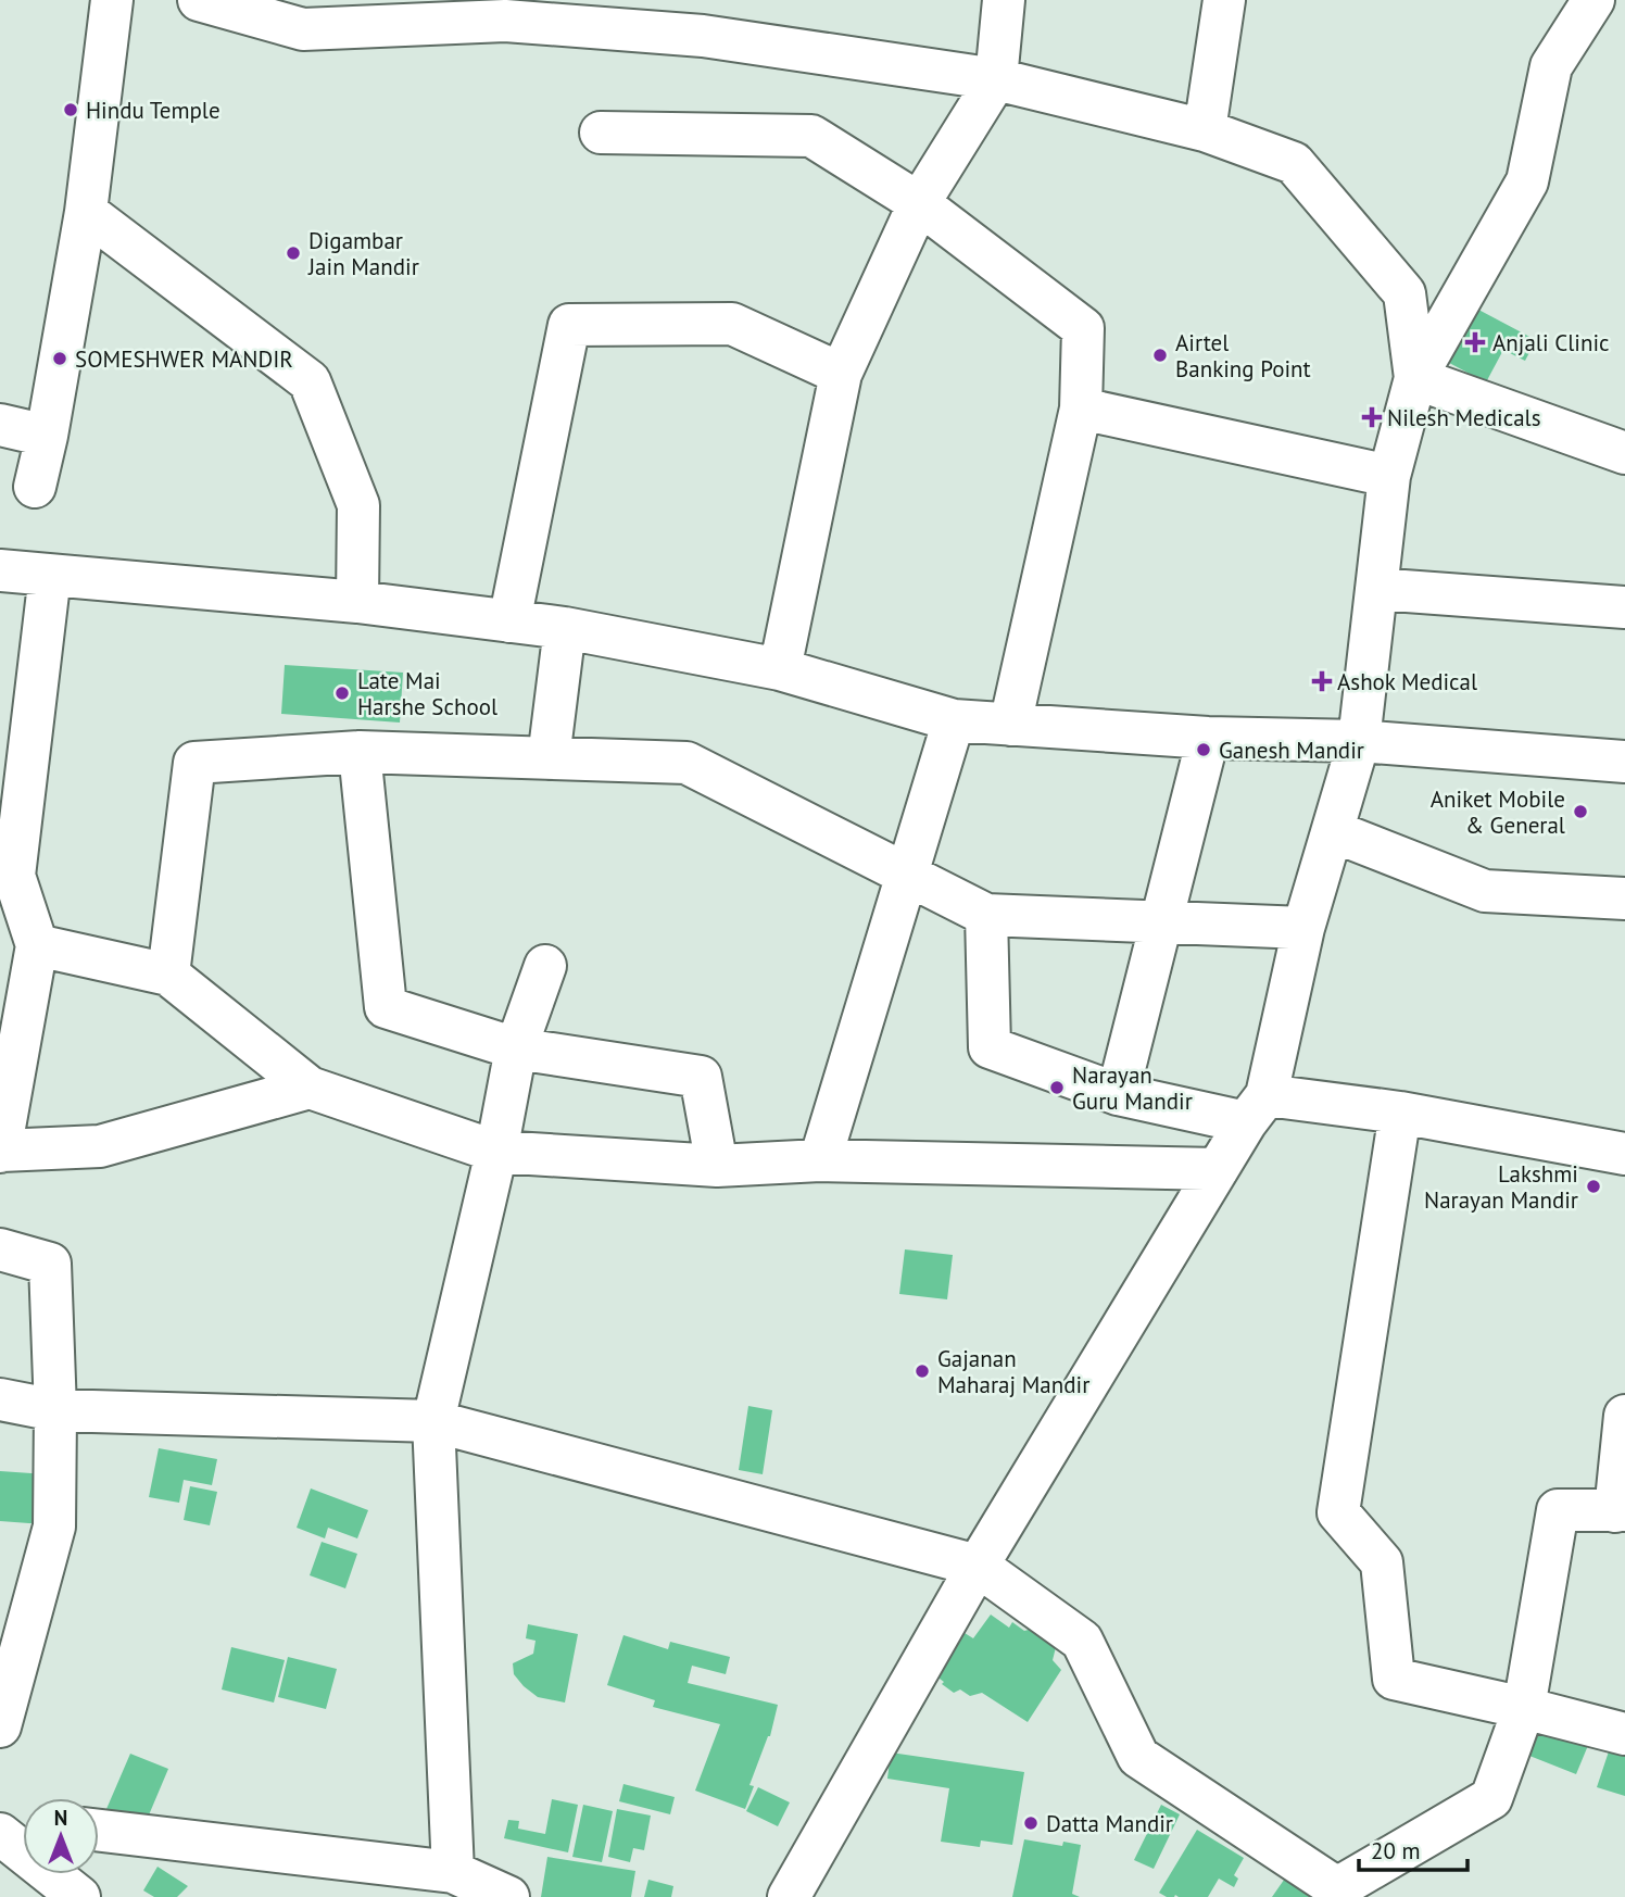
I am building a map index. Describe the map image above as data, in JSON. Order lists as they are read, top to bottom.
{
  "places": {
    "other": [
      "Hindu Temple",
      "Digambar Jain Mandir",
      "Airtel Banking Point",
      "SOMESHWER MANDIR",
      "Late Mai Harshe School",
      "Ganesh Mandir",
      "Aniket Mobile & General",
      "Narayan Guru Mandir",
      "Lakshmi Narayan Mandir",
      "Gajanan Maharaj Mandir",
      "Datta Mandir"
    ],
    "health": ["Anjali Clinic", "Nilesh Medicals", "Ashok Medical"]
  },
  "scale_bar": "20 m",
  "north": "top"
}
